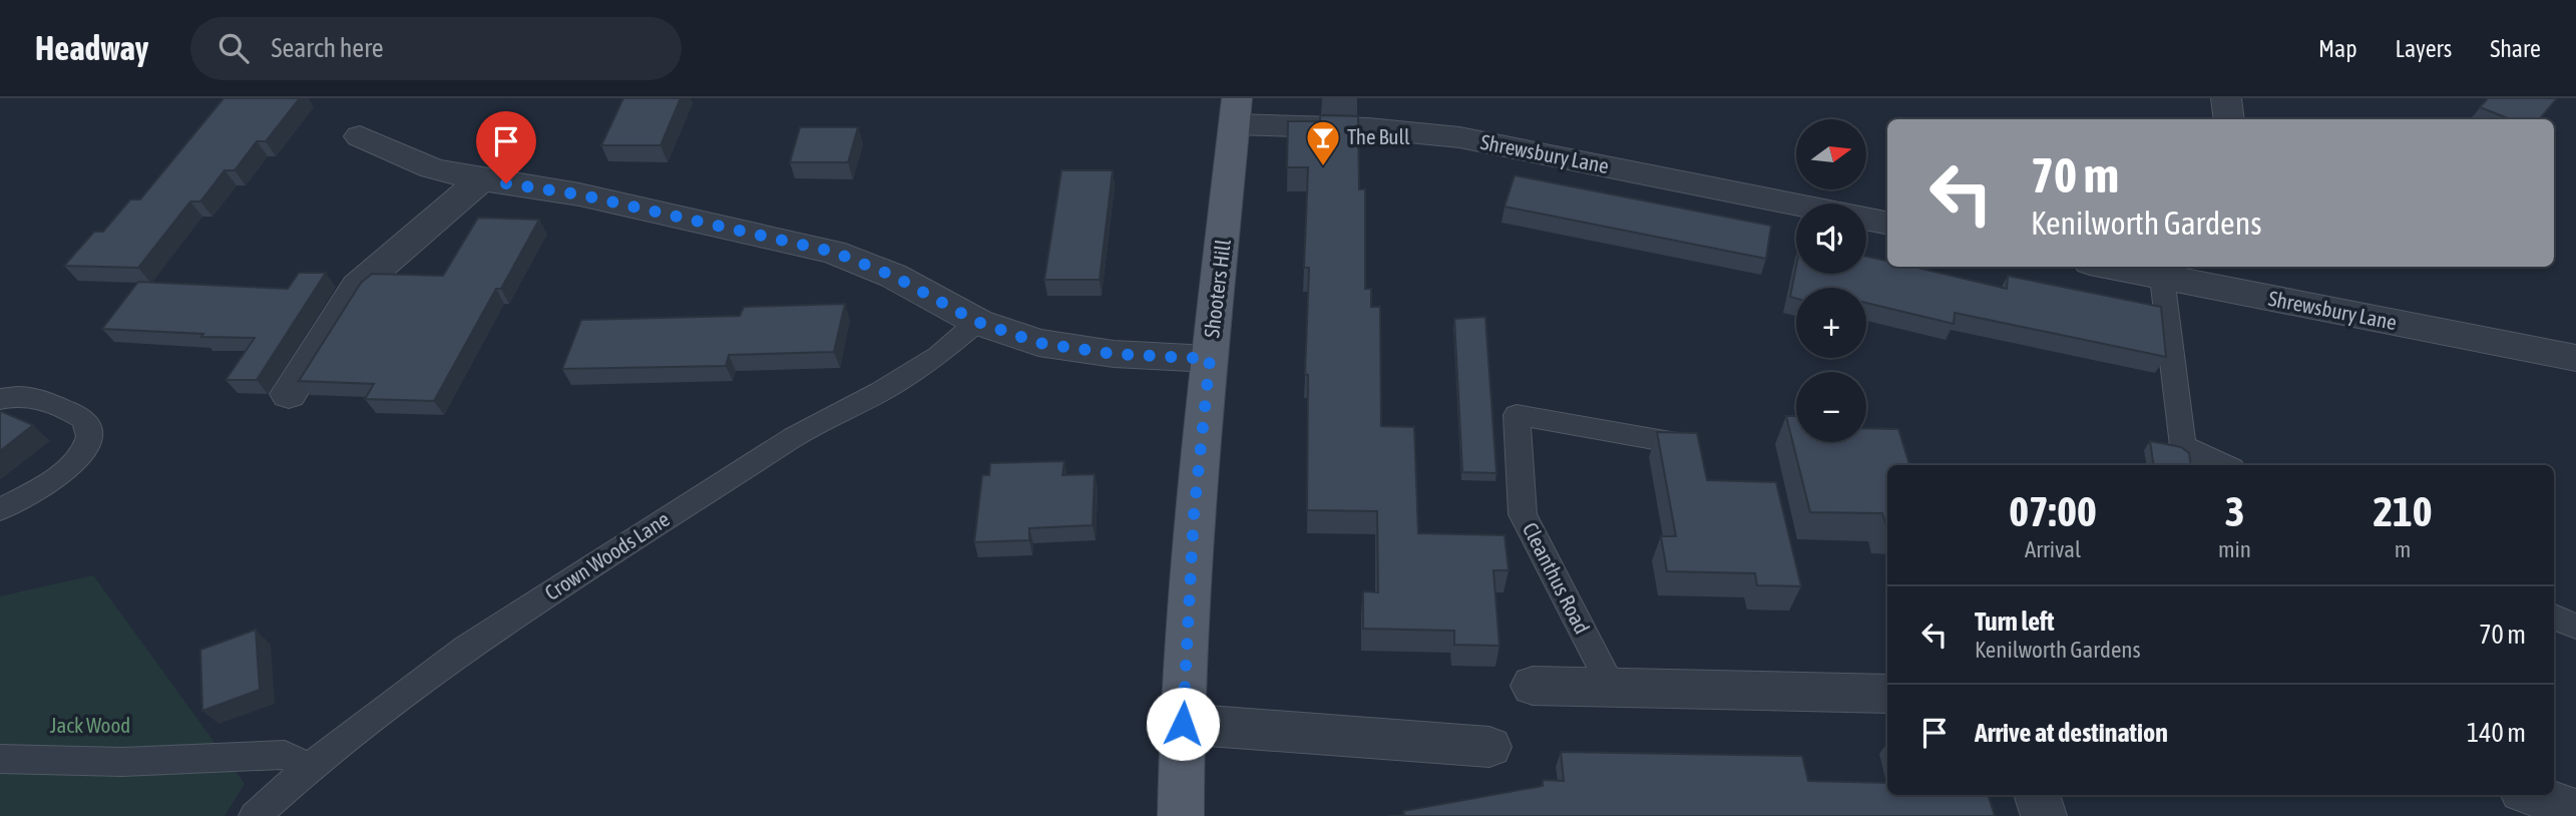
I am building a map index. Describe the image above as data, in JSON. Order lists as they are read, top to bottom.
{
  "streets": {
    "main road": ["Shooters Hill"],
    "street": ["Shrewsbury Lane"],
    "lane": ["Crown Woods Lane", "Cleanthus Road"]
  },
  "crossings": [
    ["Shrewsbury Lane", "Shooters Hill"]
  ],
  "parks": ["Jack Wood"],
  "places": {
    "bar": ["The Bull"]
  },
  "north": "right",
  "page": {
    "header": "Headway",
    "search": "Search here",
    "nav": ["Map", "Layers", "Share"],
    "map_buttons": ["+", "−"],
    "turn": ["70 m", "Kenilworth Gardens"],
    "eta": [
      "07:00",
      "Arrival",
      "3",
      "min",
      "210",
      "m"
    ],
    "list": [
      {
        "name": "Turn left",
        "note": "Kenilworth Gardens",
        "value": "70 m"
      },
      {
        "name": "Arrive at destination",
        "value": "140 m"
      }
    ]
  }
}
